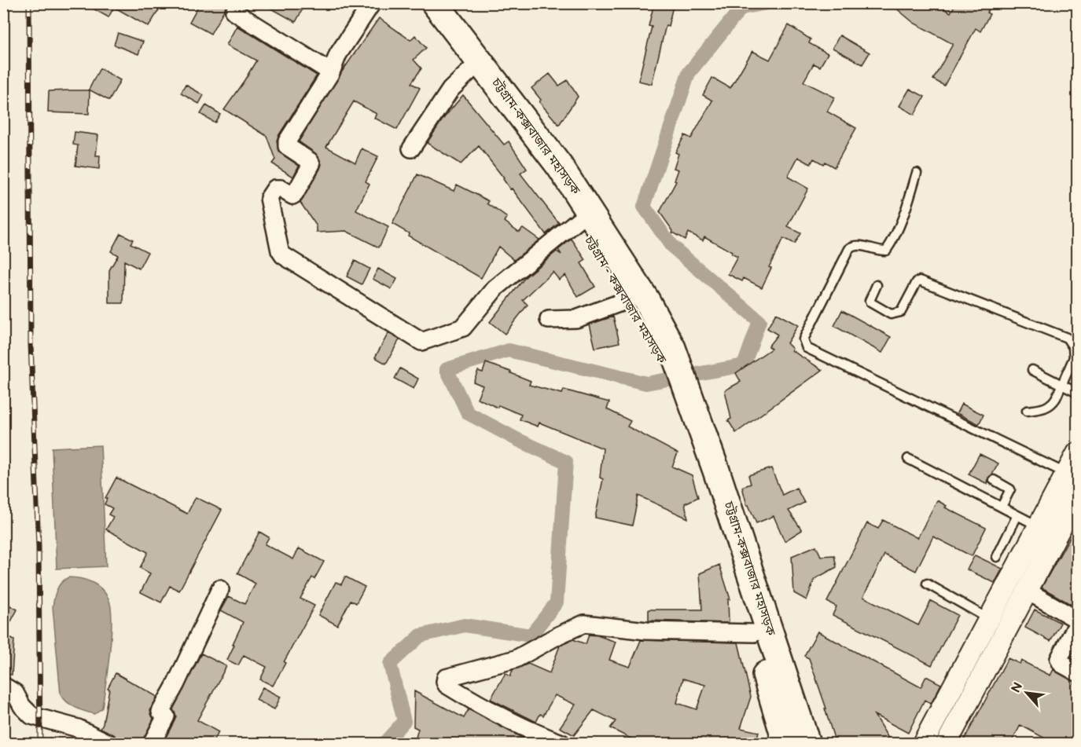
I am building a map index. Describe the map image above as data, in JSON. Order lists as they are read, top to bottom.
{
  "streets": {
    "highway": ["চট্টগ্রাম-কক্সবাজার মহাসড়ক", "চট্টগ্রাম - কক্সবাজার মহাসড়ক"]
  },
  "crossings": [
    ["চট্টগ্রাম-কক্সবাজার মহাসড়ক", "চট্টগ্রাম - কক্সবাজার মহাসড়ক"]
  ],
  "north": "top left"
}
